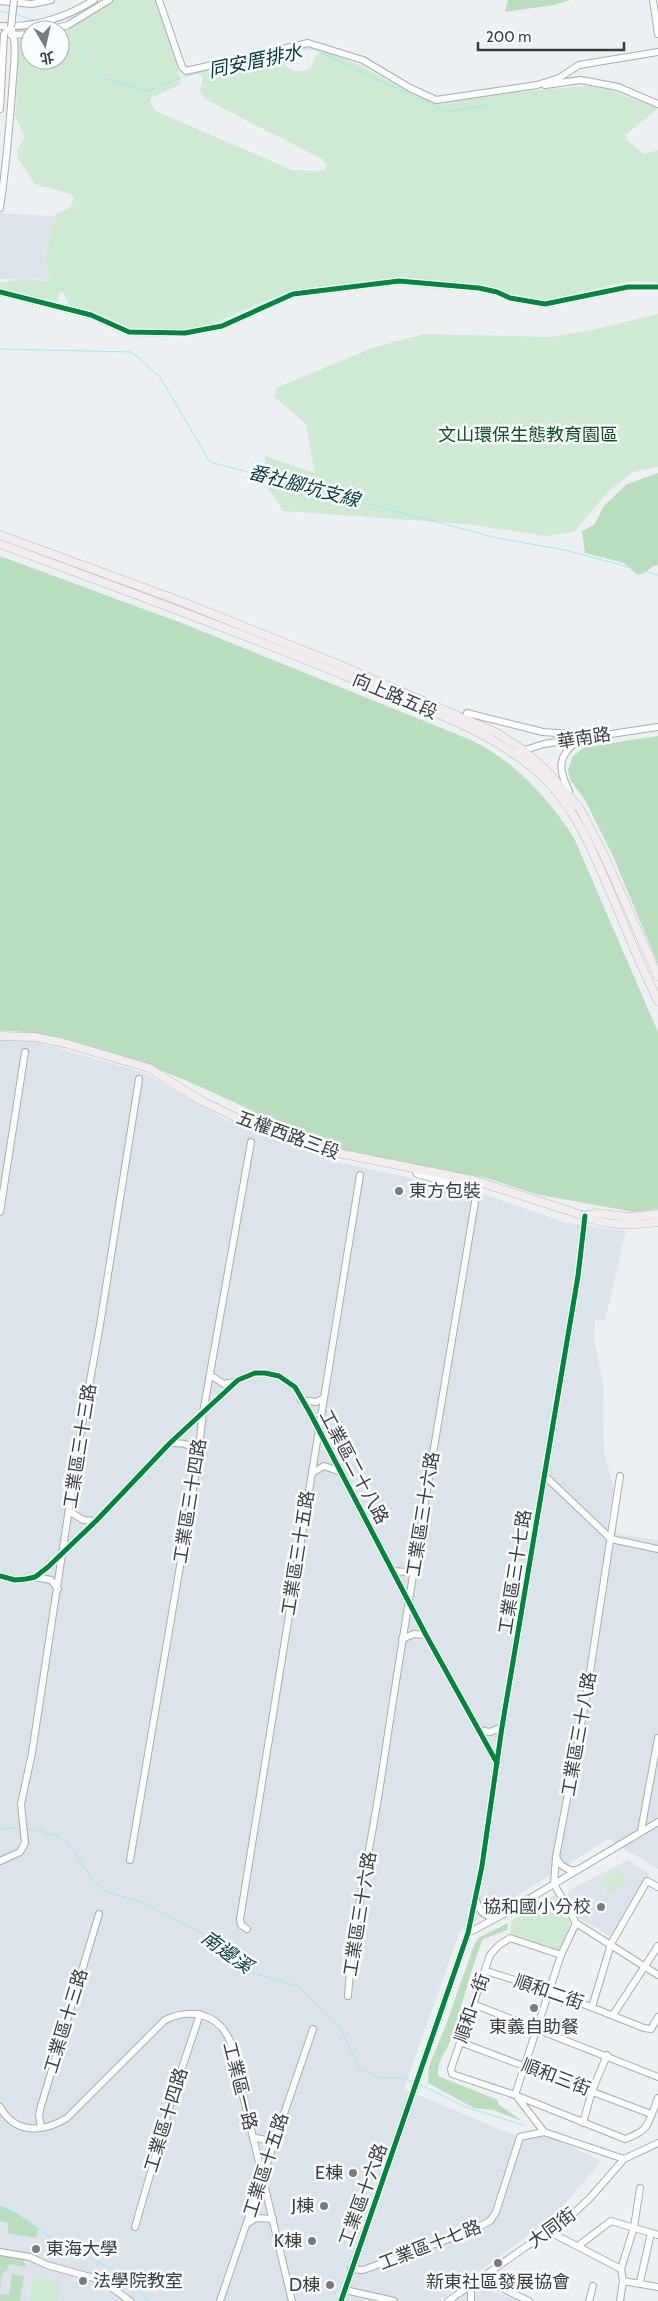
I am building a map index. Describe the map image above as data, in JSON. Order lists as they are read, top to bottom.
{
  "streets": {
    "main road": ["向上路五段", "五權西路三段"],
    "street": [
      "華南路",
      "工業區三十三路",
      "工業區二十八路",
      "工業區三十四路",
      "工業區三十六路",
      "工業區三十五路",
      "工業區三十七路",
      "工業區三十八路",
      "順和二街",
      "順和一街",
      "工業區十三路",
      "順和三街",
      "工業區一路",
      "工業區十四路",
      "工業區十五路",
      "工業區十六路",
      "大同街",
      "工業區十七路"
    ]
  },
  "crossings": [
    ["向上路五段", "華南路"],
    ["五權西路三段", "工業區三十六路"],
    ["五權西路三段", "工業區三十七路"],
    ["工業區三十三路", "工業區二十八路"],
    ["工業區二十八路", "工業區三十四路"],
    ["工業區二十八路", "工業區三十六路"],
    ["工業區二十八路", "工業區三十五路"],
    ["工業區二十八路", "工業區三十七路"],
    ["工業區三十七路", "工業區十六路"],
    ["順和二街", "順和一街"],
    ["順和一街", "順和三街"],
    ["工業區一路", "工業區十四路"],
    ["工業區一路", "工業區十五路"],
    ["工業區十六路", "工業區十七路"]
  ],
  "water": ["同安厝排水", "番社腳坑支線", "南邊溪"],
  "parks": ["文山環保生態教育園區"],
  "places": [
    "東方包裝",
    "協和國小分校",
    "東義自助餐",
    "E棟",
    "J棟",
    "K棟",
    "東海大學",
    "新東社區發展協會",
    "法學院教室",
    "D棟"
  ],
  "scale_bar": "200 m",
  "north": "bottom"
}
